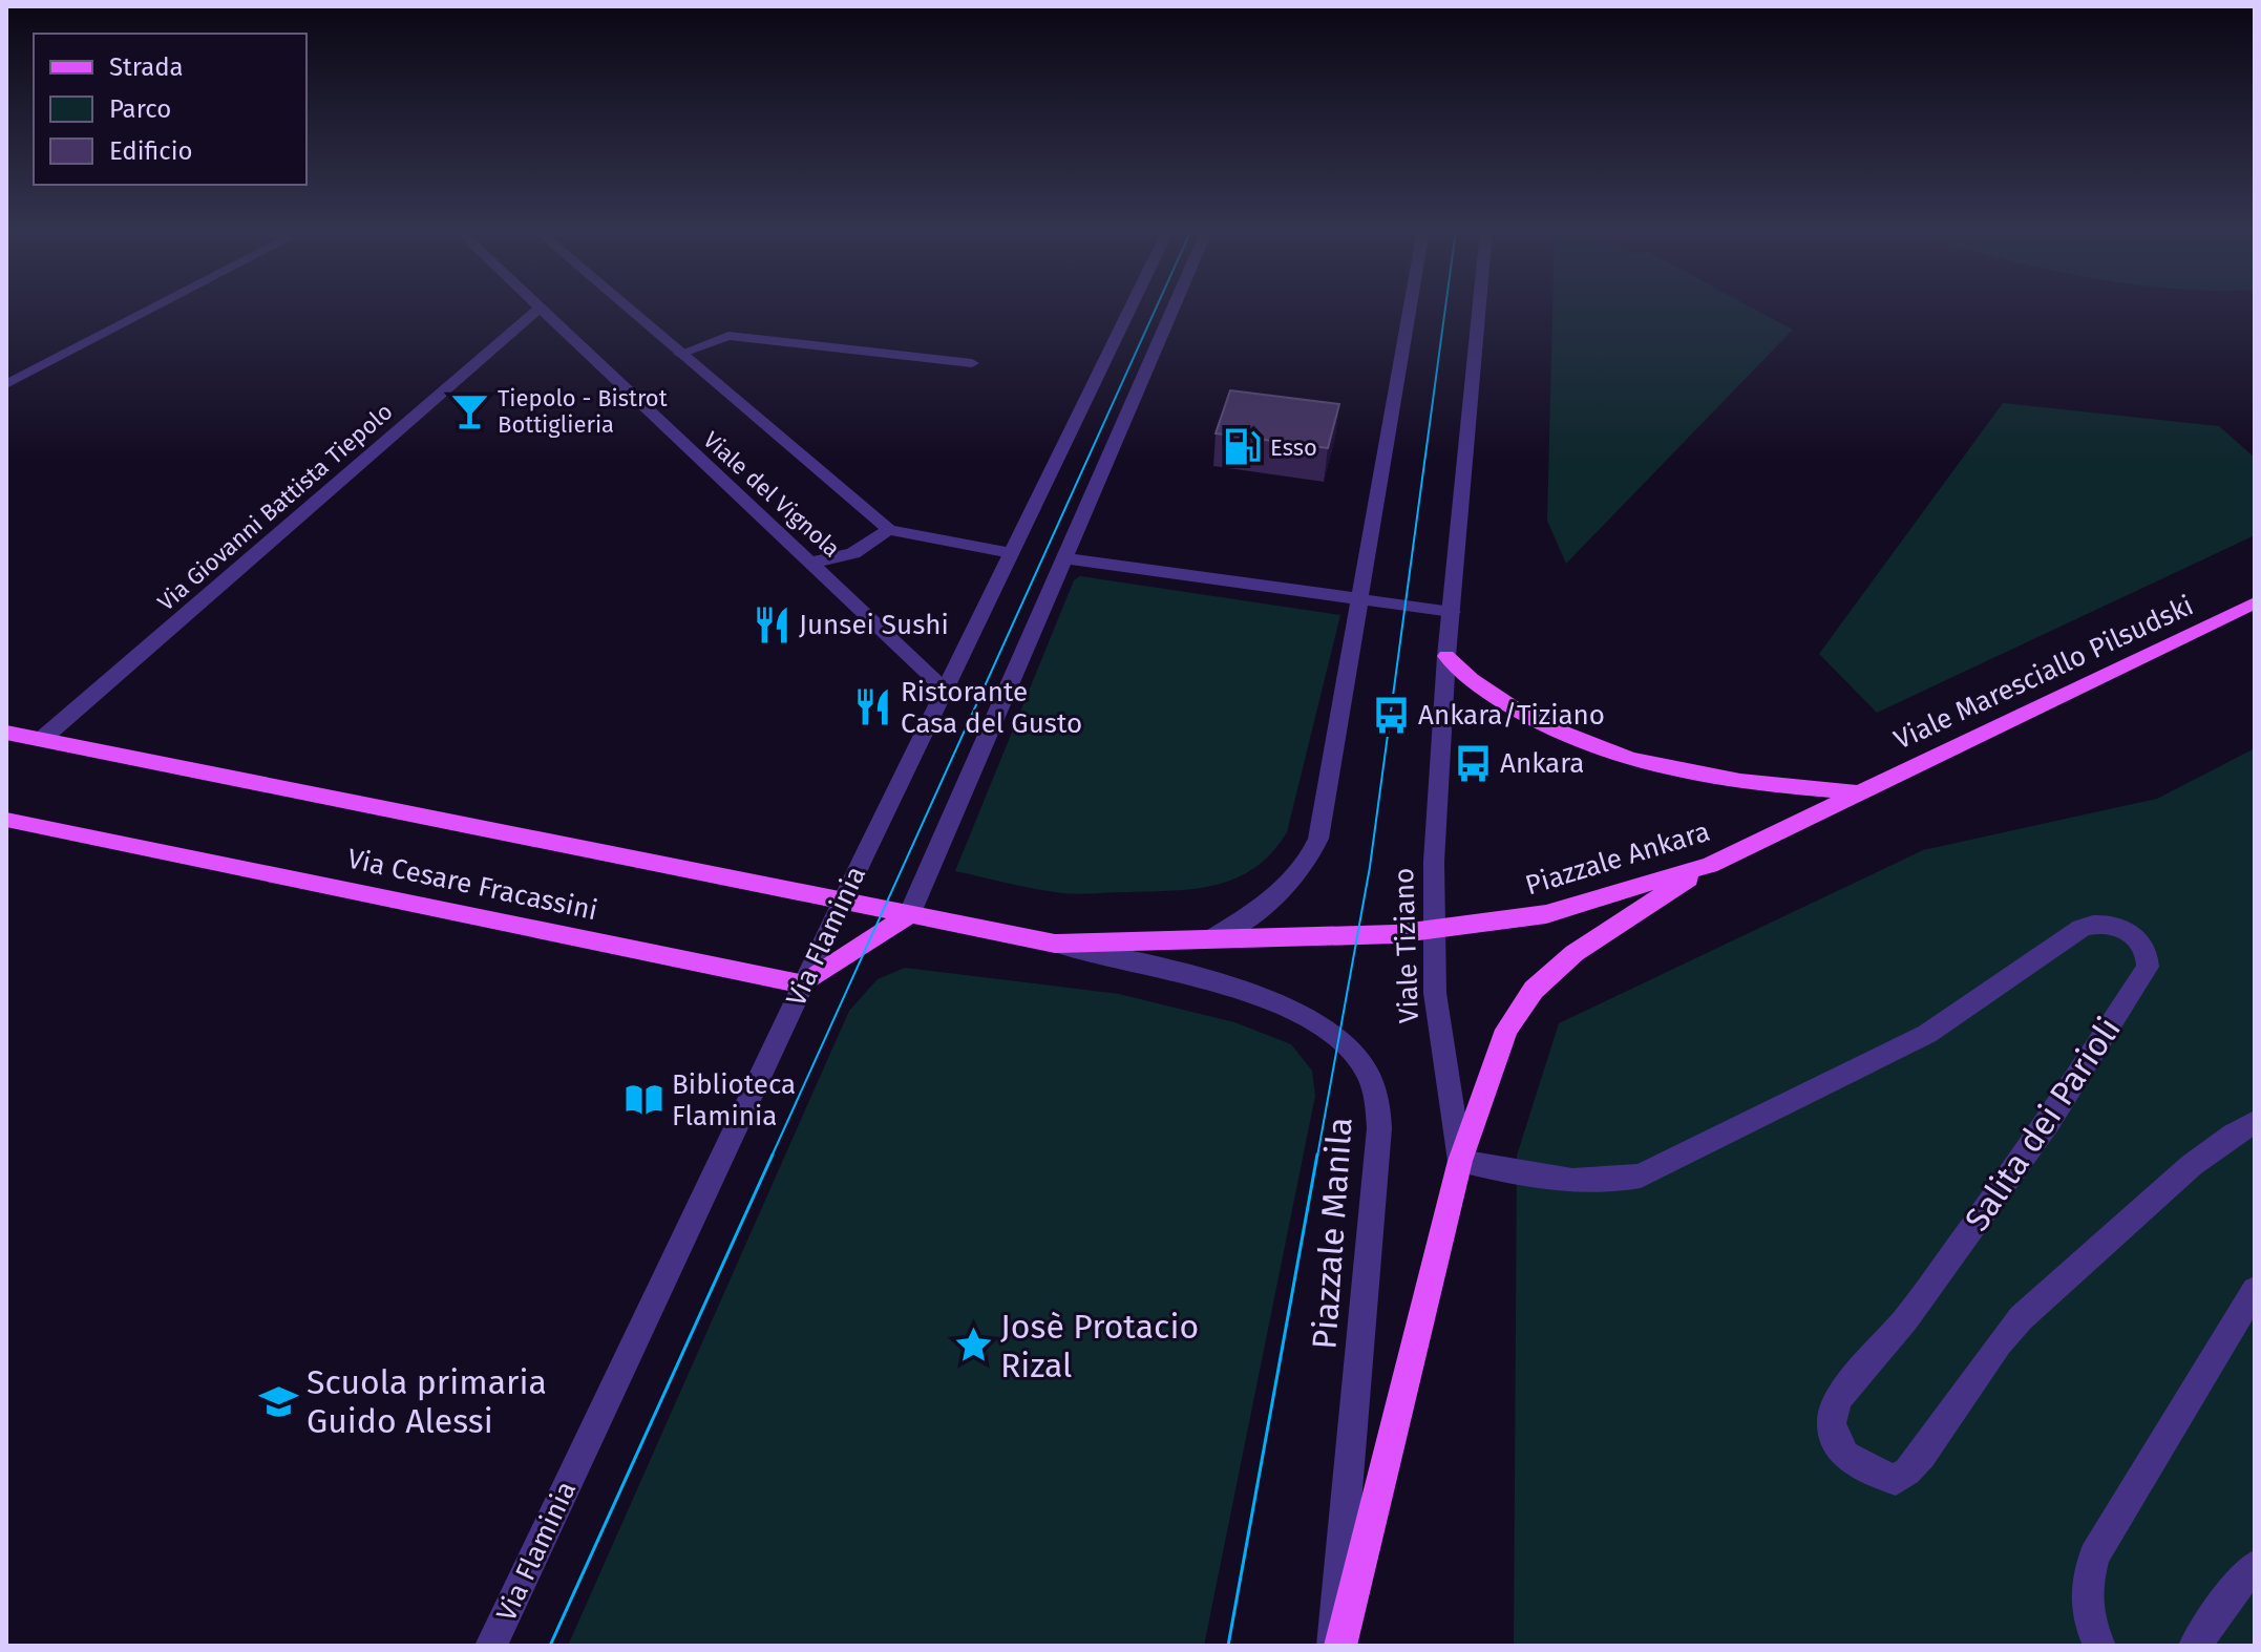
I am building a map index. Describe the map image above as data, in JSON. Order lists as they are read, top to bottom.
{
  "streets": {
    "main road": [
      "Viale Maresciallo Pilsudski",
      "Piazzale Ankara",
      "Via Cesare Fracassini",
      "Viale Tiziano",
      "Piazzale Manila"
    ],
    "street": [
      "Viale del Vignola",
      "Via Giovanni Battista Tiepolo",
      "Via Flaminia",
      "Salita dei Parioli"
    ]
  },
  "crossings": [
    ["Viale del Vignola", "Via Giovanni Battista Tiepolo"],
    ["Viale del Vignola", "Via Flaminia"],
    ["Via Giovanni Battista Tiepolo", "Via Cesare Fracassini"],
    ["Viale Maresciallo Pilsudski", "Piazzale Ankara"],
    ["Piazzale Ankara", "Viale Tiziano"],
    ["Piazzale Ankara", "Piazzale Manila"],
    ["Via Cesare Fracassini", "Via Flaminia"],
    ["Via Cesare Fracassini", "Piazzale Manila"],
    ["Via Flaminia", "Piazzale Manila"],
    ["Viale Tiziano", "Salita dei Parioli"],
    ["Viale Tiziano", "Piazzale Manila"]
  ],
  "places": {
    "bar": ["Tiepolo - Bistrot Bottiglieria"],
    "fuel station": ["Esso"],
    "restaurant": ["Junsei Sushi", "Ristorante Casa del Gusto"],
    "bus stop": ["Ankara/Tiziano", "Ankara"],
    "library": ["Biblioteca Flaminia"],
    "place": ["Josè Protacio Rizal"],
    "school or university": ["Scuola primaria Guido Alessi"]
  },
  "legend": ["Strada", "Parco", "Edificio"]
}
